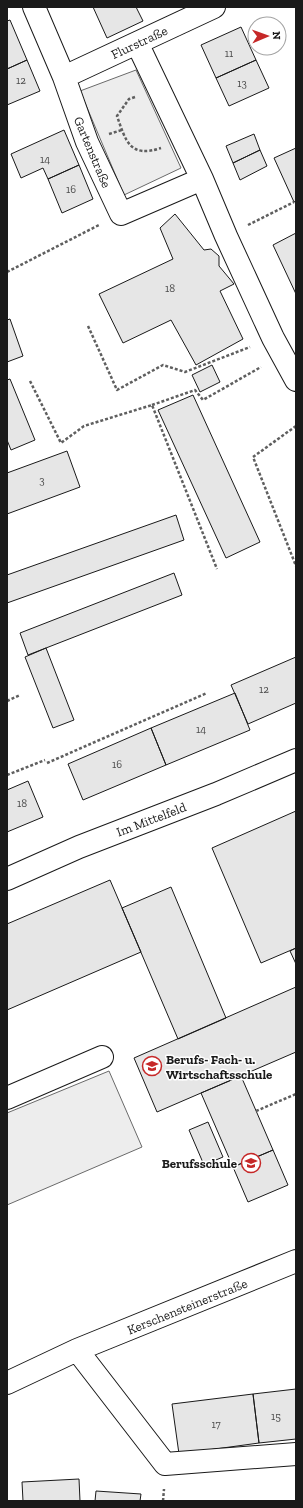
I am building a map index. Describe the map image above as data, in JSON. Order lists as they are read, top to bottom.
{
  "streets": {
    "street": [
      "Flurstraße",
      "Gartenstraße",
      "Im Mittelfeld",
      "Kerschensteinerstraße"
    ]
  },
  "crossings": [
    ["Flurstraße", "Gartenstraße"]
  ],
  "places": {
    "school or university": ["Berufs- Fach- u. Wirtschaftsschule", "Berufsschule"]
  },
  "house_numbers": [
    "11",
    "12",
    "13",
    "14",
    "16",
    "18",
    "3",
    "12",
    "14",
    "16",
    "18",
    "15",
    "17"
  ],
  "north": "right"
}
